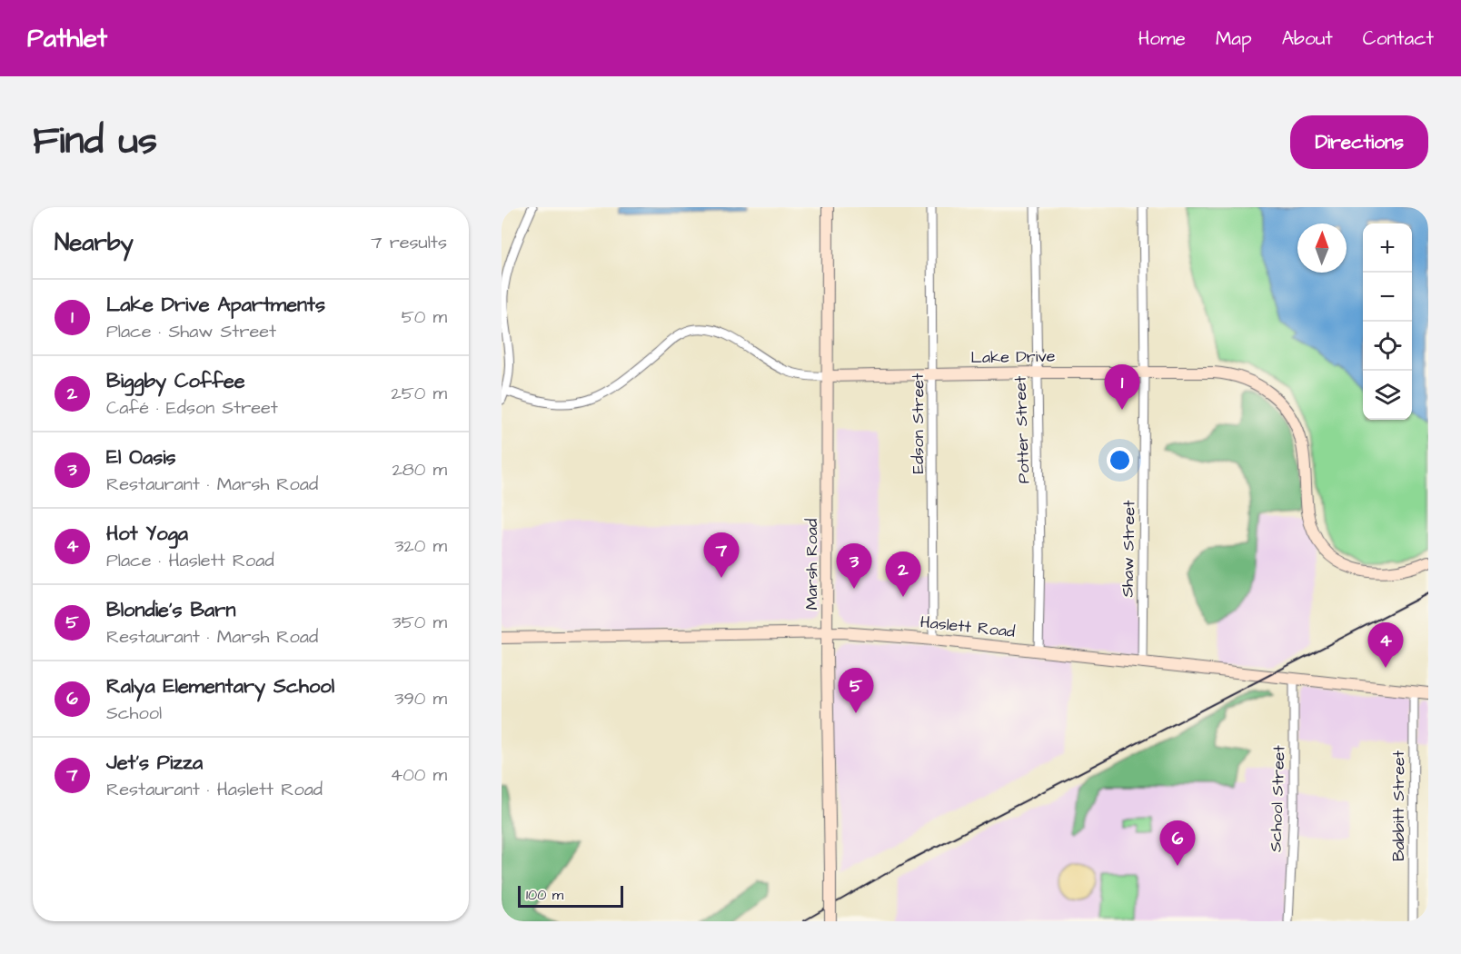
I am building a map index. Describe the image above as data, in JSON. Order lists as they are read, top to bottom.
{
  "streets": {
    "street": [
      "Lake Drive",
      "Edson Street",
      "Potter Street",
      "Shaw Street",
      "Marsh Road",
      "Haslett Road",
      "School Street",
      "Babbitt Street"
    ]
  },
  "crossings": [
    ["Lake Drive", "Edson Street"],
    ["Lake Drive", "Potter Street"],
    ["Lake Drive", "Shaw Street"],
    ["Lake Drive", "Marsh Road"],
    ["Edson Street", "Haslett Road"],
    ["Potter Street", "Haslett Road"],
    ["Shaw Street", "Haslett Road"],
    ["Marsh Road", "Haslett Road"],
    ["Haslett Road", "School Street"],
    ["Haslett Road", "Babbitt Street"]
  ],
  "scale_bar": "100 m",
  "north": "top",
  "page": {
    "header": "Pathlet",
    "nav": [
      "Home",
      "Map",
      "About",
      "Contact"
    ],
    "title": "Find us",
    "buttons": "Directions",
    "heading": ["Nearby", "7 results"],
    "map_buttons": ["+", "−"],
    "list": [
      {
        "mark": "1",
        "name": "Lake Drive Apartments",
        "note": "Place · Shaw Street",
        "value": "50 m"
      },
      {
        "mark": "2",
        "name": "Biggby Coffee",
        "note": "Café · Edson Street",
        "value": "250 m"
      },
      {
        "mark": "3",
        "name": "El Oasis",
        "note": "Restaurant · Marsh Road",
        "value": "280 m"
      },
      {
        "mark": "4",
        "name": "Hot Yoga",
        "note": "Place · Haslett Road",
        "value": "320 m"
      },
      {
        "mark": "5",
        "name": "Blondie's Barn",
        "note": "Restaurant · Marsh Road",
        "value": "350 m"
      },
      {
        "mark": "6",
        "name": "Ralya Elementary School",
        "note": "School",
        "value": "390 m"
      },
      {
        "mark": "7",
        "name": "Jet's Pizza",
        "note": "Restaurant · Haslett Road",
        "value": "400 m"
      }
    ],
    "pins": [
      "1",
      "7",
      "3",
      "2",
      "4",
      "5",
      "6"
    ],
    "scale": "100 m"
  }
}
